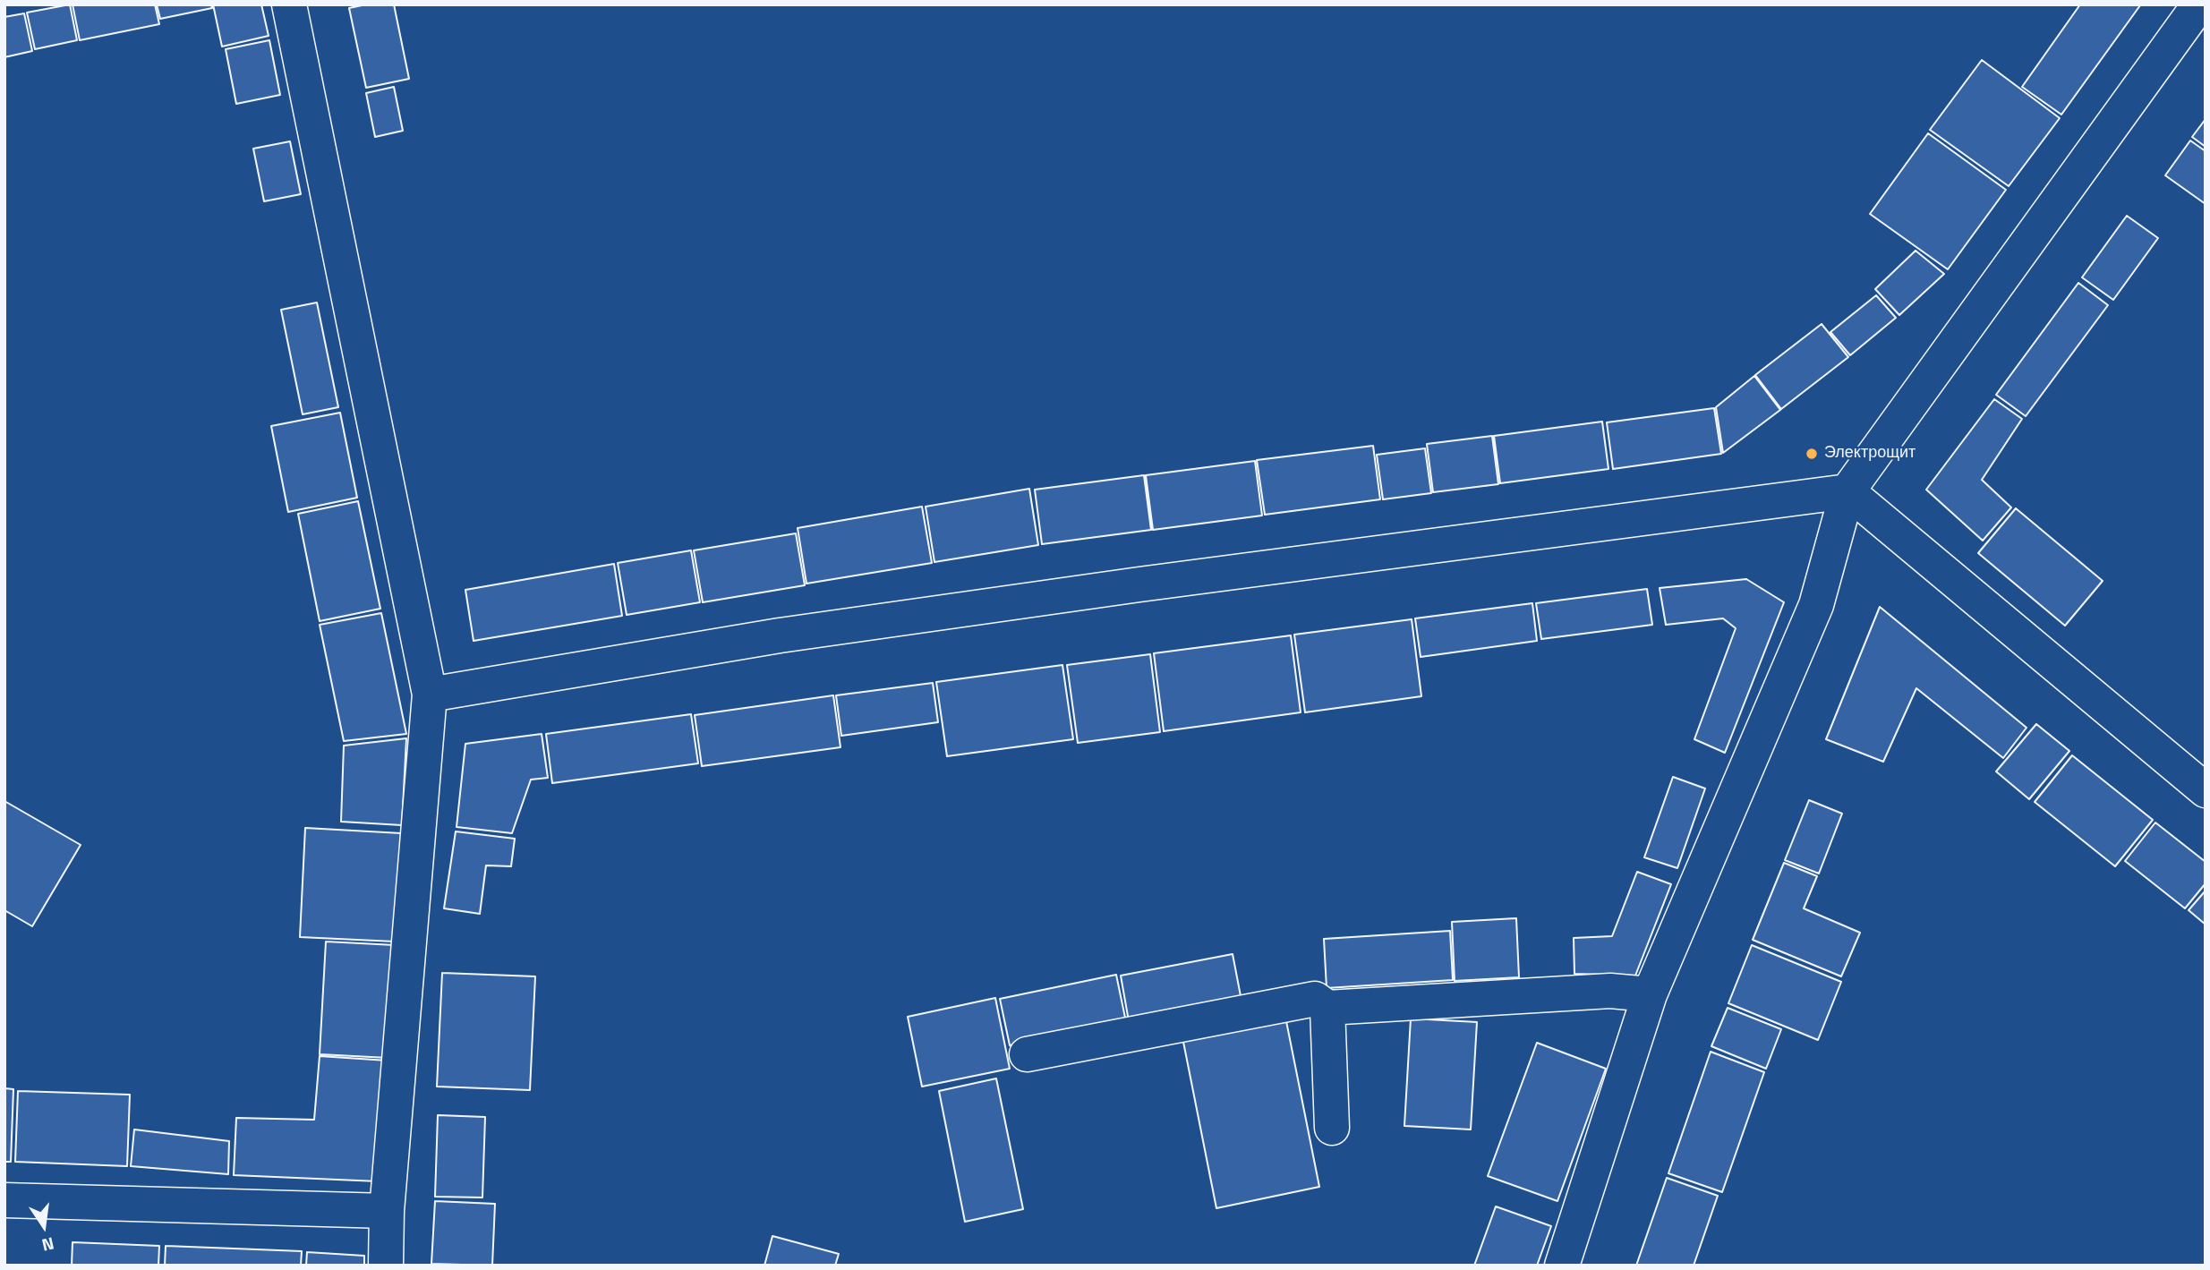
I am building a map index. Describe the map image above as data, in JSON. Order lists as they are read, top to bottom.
{
  "places": ["Электрощит"],
  "north": "bottom"
}
